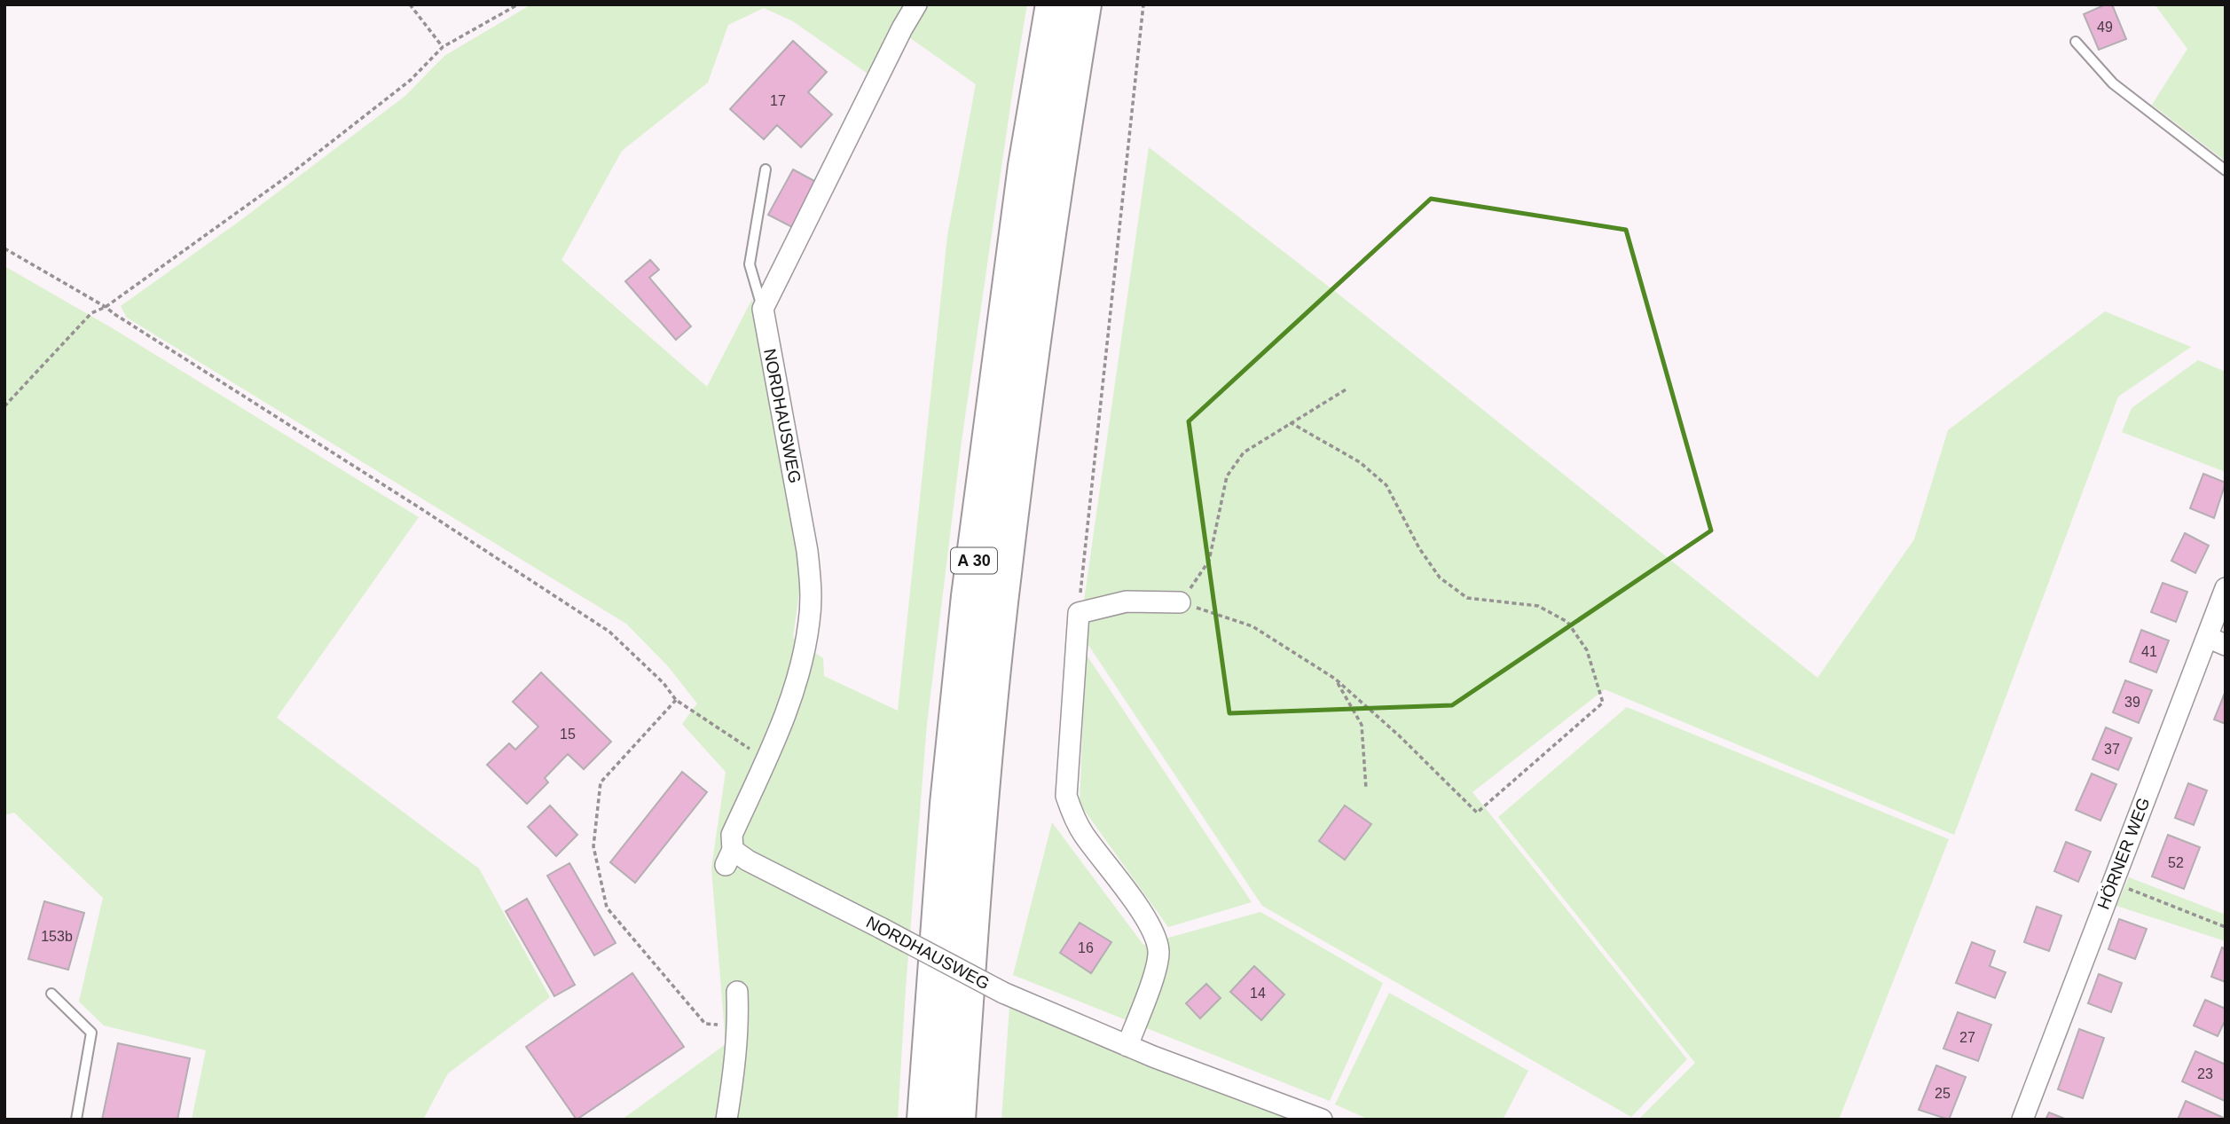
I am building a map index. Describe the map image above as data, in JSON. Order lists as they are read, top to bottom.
{
  "streets": {
    "highway": ["A 30"],
    "street": ["NORDHAUSWEG", "HÖRNER WEG"]
  },
  "house_numbers": [
    "49",
    "17",
    "41",
    "39",
    "15",
    "37",
    "52",
    "153b",
    "16",
    "14",
    "27",
    "23",
    "25"
  ]
}
